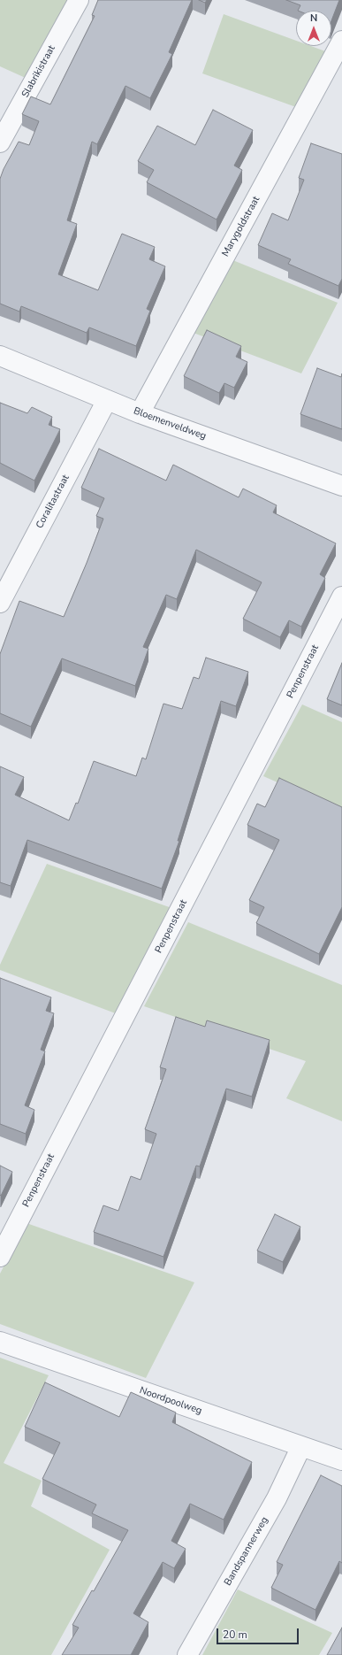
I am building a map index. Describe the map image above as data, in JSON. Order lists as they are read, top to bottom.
{
  "streets": {
    "street": [
      "Slabrikistraat",
      "Marygoldstraat",
      "Bloemenveldweg",
      "Coralitastraat",
      "Penpenstraat",
      "Noordpoolweg",
      "Bandspannerweg"
    ]
  },
  "crossings": [
    ["Marygoldstraat", "Bloemenveldweg"],
    ["Bloemenveldweg", "Coralitastraat"],
    ["Noordpoolweg", "Bandspannerweg"]
  ],
  "scale_bar": "20 m",
  "north": "top"
}
